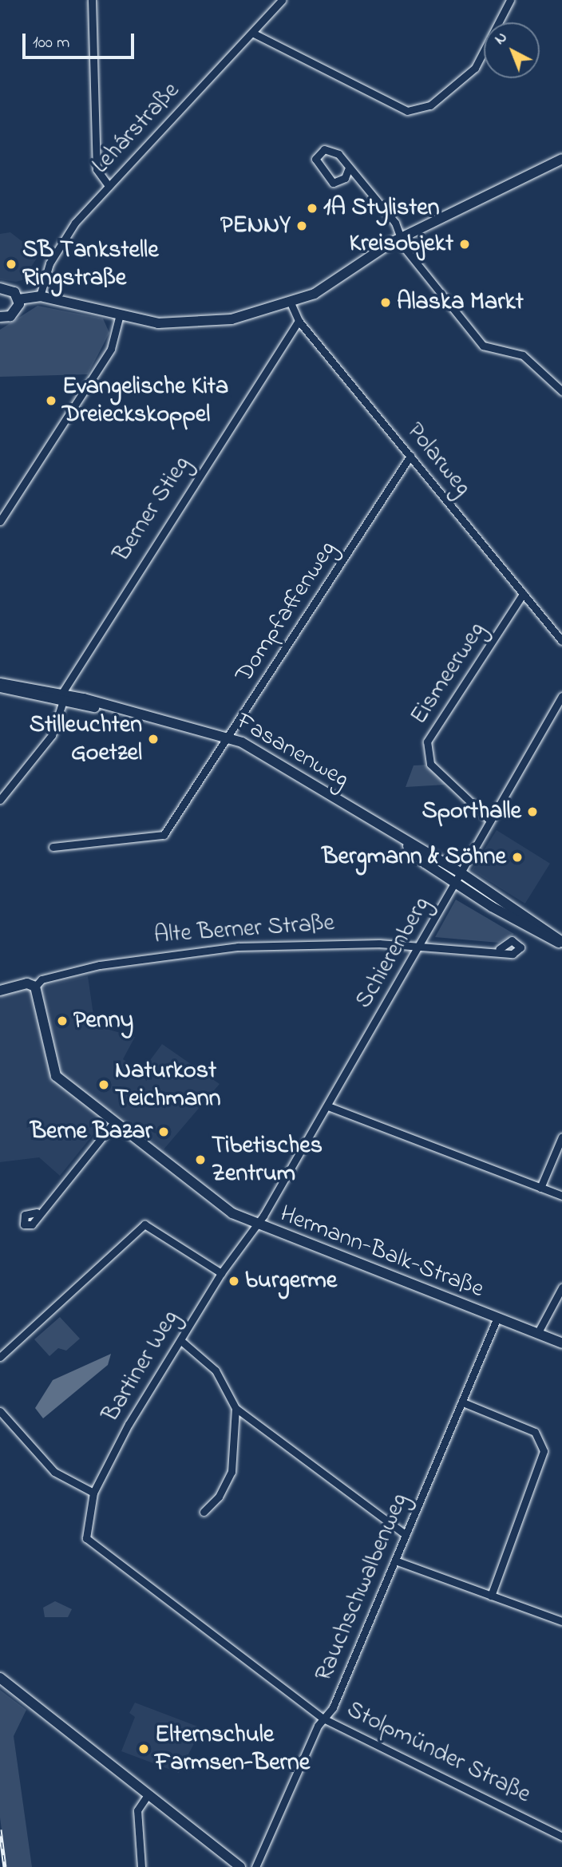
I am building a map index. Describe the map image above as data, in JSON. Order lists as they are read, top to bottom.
{
  "streets": {
    "street": [
      "Lehárstraße",
      "Polarweg",
      "Berner Stieg",
      "Dompfaffenweg",
      "Eismeerweg",
      "Fasanenweg",
      "Alte Berner Straße",
      "Schierenberg",
      "Hermann-Balk-Straße",
      "Bartiner Weg",
      "Rauchschwalbenweg",
      "Stolpmünder Straße"
    ]
  },
  "crossings": [
    ["Polarweg", "Berner Stieg"],
    ["Polarweg", "Dompfaffenweg"],
    ["Polarweg", "Eismeerweg"],
    ["Berner Stieg", "Fasanenweg"],
    ["Dompfaffenweg", "Fasanenweg"],
    ["Eismeerweg", "Schierenberg"],
    ["Fasanenweg", "Schierenberg"],
    ["Alte Berner Straße", "Schierenberg"],
    ["Alte Berner Straße", "Hermann-Balk-Straße"],
    ["Schierenberg", "Hermann-Balk-Straße"],
    ["Schierenberg", "Bartiner Weg"],
    ["Hermann-Balk-Straße", "Bartiner Weg"],
    ["Hermann-Balk-Straße", "Rauchschwalbenweg"],
    ["Bartiner Weg", "Stolpmünder Straße"],
    ["Rauchschwalbenweg", "Stolpmünder Straße"]
  ],
  "places": [
    "1A Stylisten",
    "PENNY",
    "Kreisobjekt",
    "SB Tankstelle Ringstraße",
    "Alaska Markt",
    "Evangelische Kita Dreieckskoppel",
    "Stilleuchten Goetzel",
    "Sporthalle",
    "Bergmann & Söhne",
    "Penny",
    "Naturkost Teichmann",
    "Berne Bazar",
    "Tibetisches Zentrum",
    "burgerme",
    "Elternschule Farmsen-Berne"
  ],
  "scale_bar": "100 m",
  "north": "top left"
}
